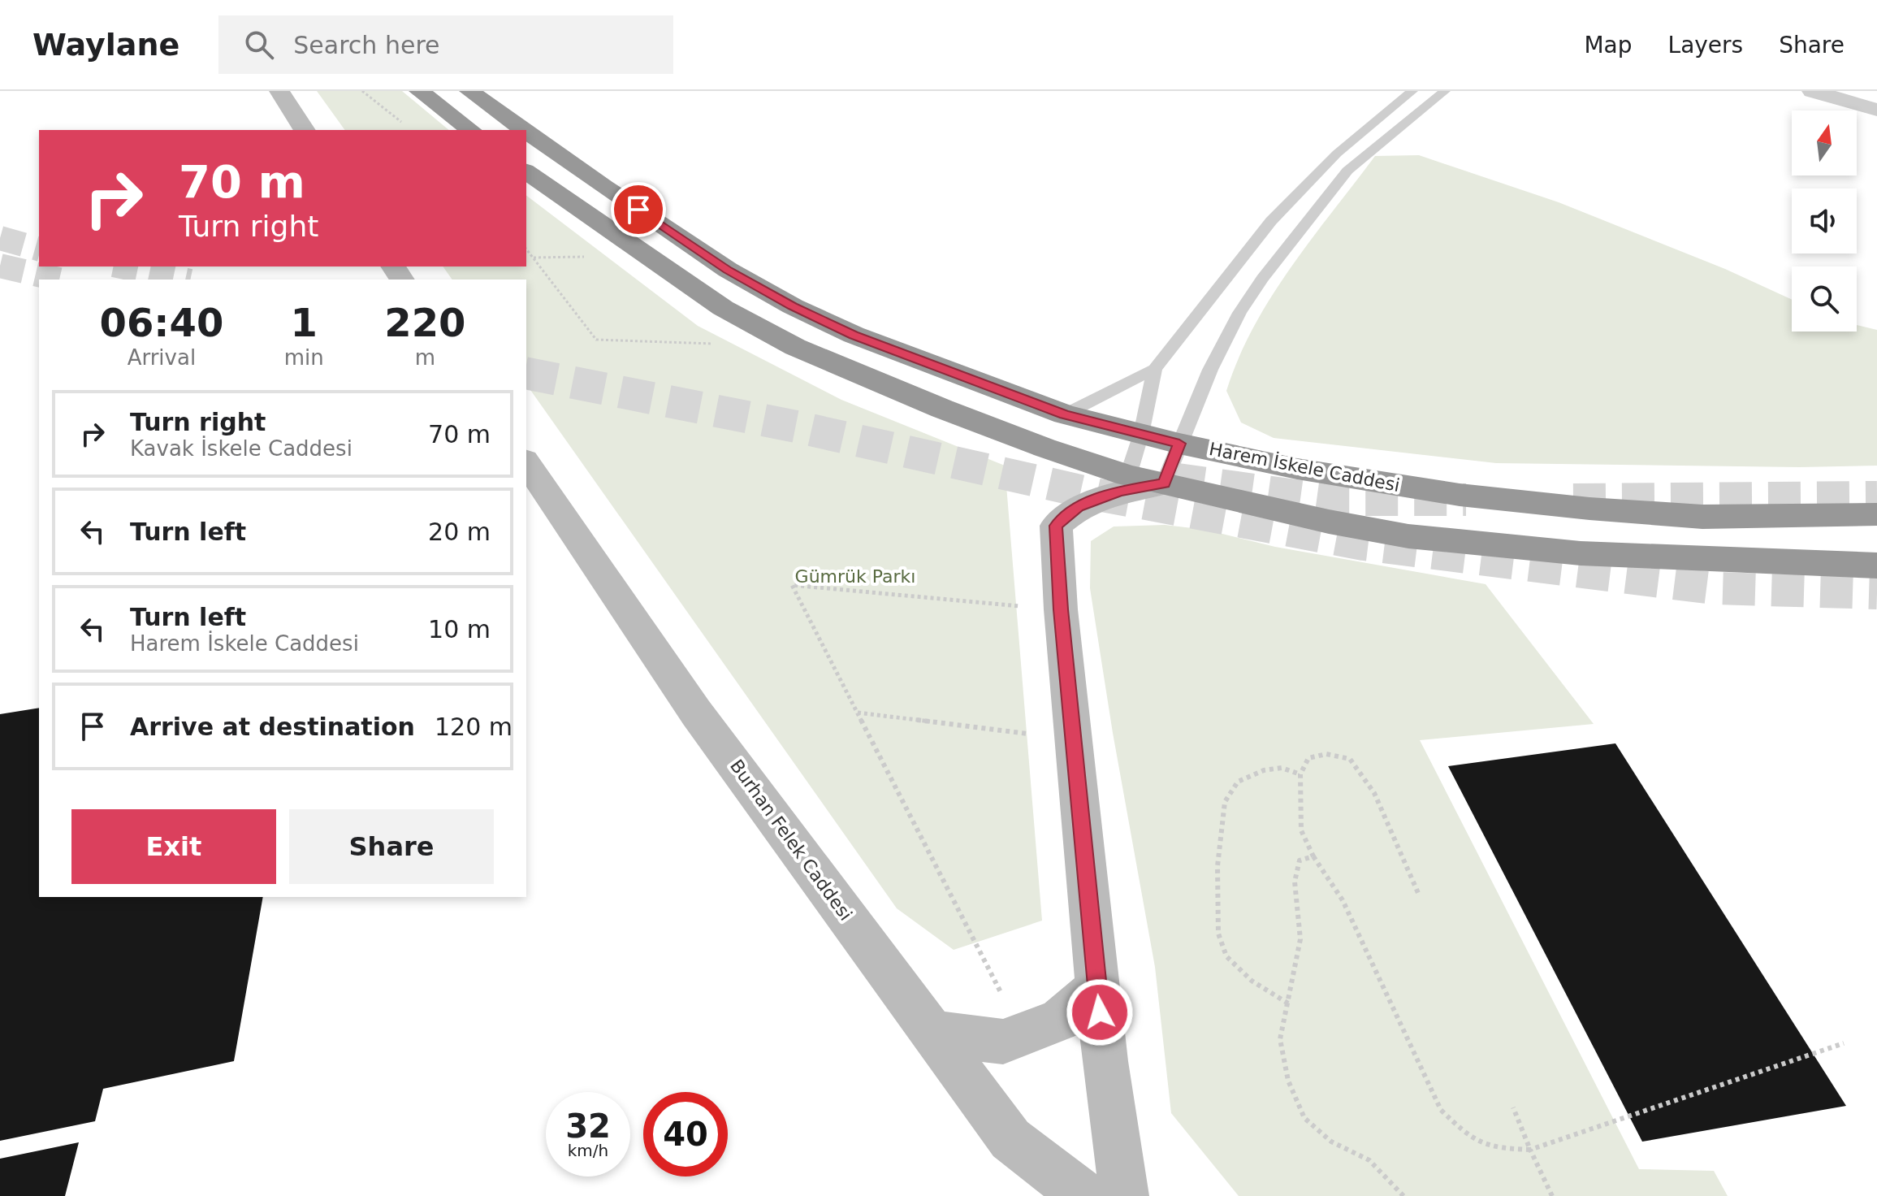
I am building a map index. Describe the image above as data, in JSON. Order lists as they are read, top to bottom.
{
  "streets": {
    "highway": ["Harem İskele Caddesi"],
    "street": ["Burhan Felek Caddesi"]
  },
  "parks": ["Gümrük Parkı"],
  "north": "top",
  "page": {
    "header": "Waylane",
    "search": "Search here",
    "nav": ["Map", "Layers", "Share"],
    "turn": ["70 m", "Turn right"],
    "eta": [
      "06:40",
      "Arrival",
      "1",
      "min",
      "220",
      "m"
    ],
    "list": [
      {
        "name": "Turn right",
        "note": "Kavak İskele Caddesi",
        "value": "70 m"
      },
      {
        "name": "Turn left",
        "value": "20 m"
      },
      {
        "name": "Turn left",
        "note": "Harem İskele Caddesi",
        "value": "10 m"
      },
      {
        "name": "Arrive at destination",
        "value": "120 m"
      }
    ],
    "buttons": ["Exit", "Share"],
    "speed": "32 km/h",
    "limit": "40"
  }
}
